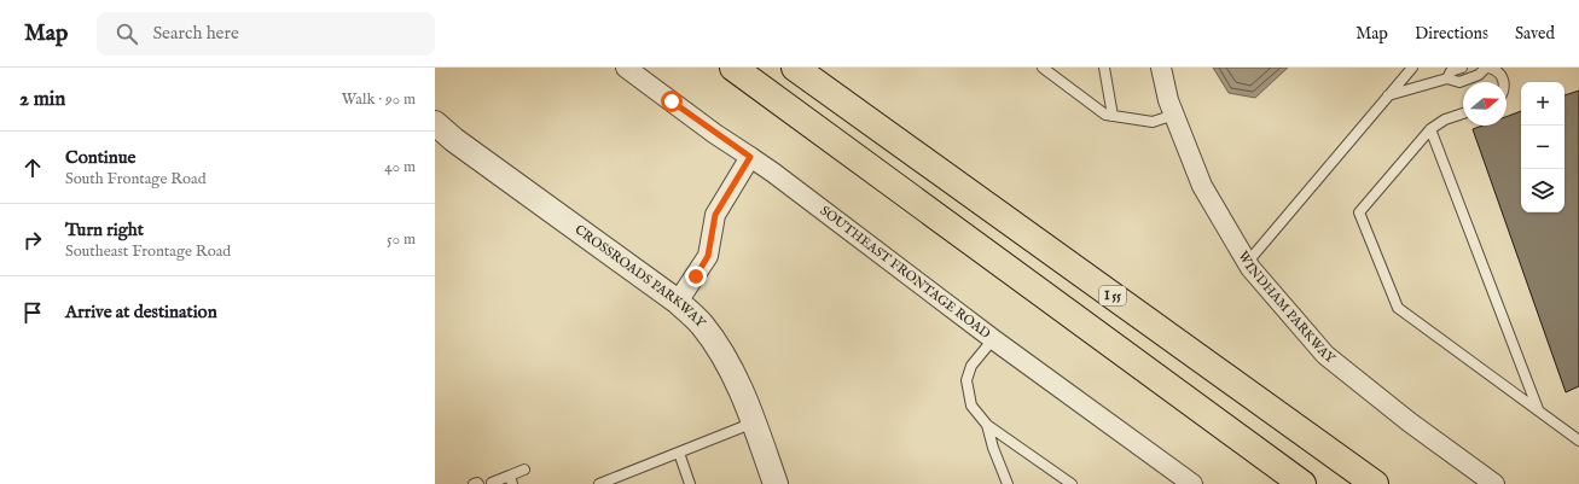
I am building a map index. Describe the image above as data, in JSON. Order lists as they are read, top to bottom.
{
  "streets": {
    "highway": ["I 55"],
    "street": ["SOUTHEAST FRONTAGE ROAD", "CROSSROADS PARKWAY", "WINDHAM PARKWAY"]
  },
  "north": "right",
  "page": {
    "header": "Map",
    "search": "Search here",
    "nav": ["Map", "Directions", "Saved"],
    "heading": ["2 min", "Walk · 90 m"],
    "map_buttons": ["+", "−"],
    "list": [
      ["Continue", "South Frontage Road", "40 m"],
      ["Turn right", "Southeast Frontage Road", "50 m"],
      "Arrive at destination"
    ]
  }
}
